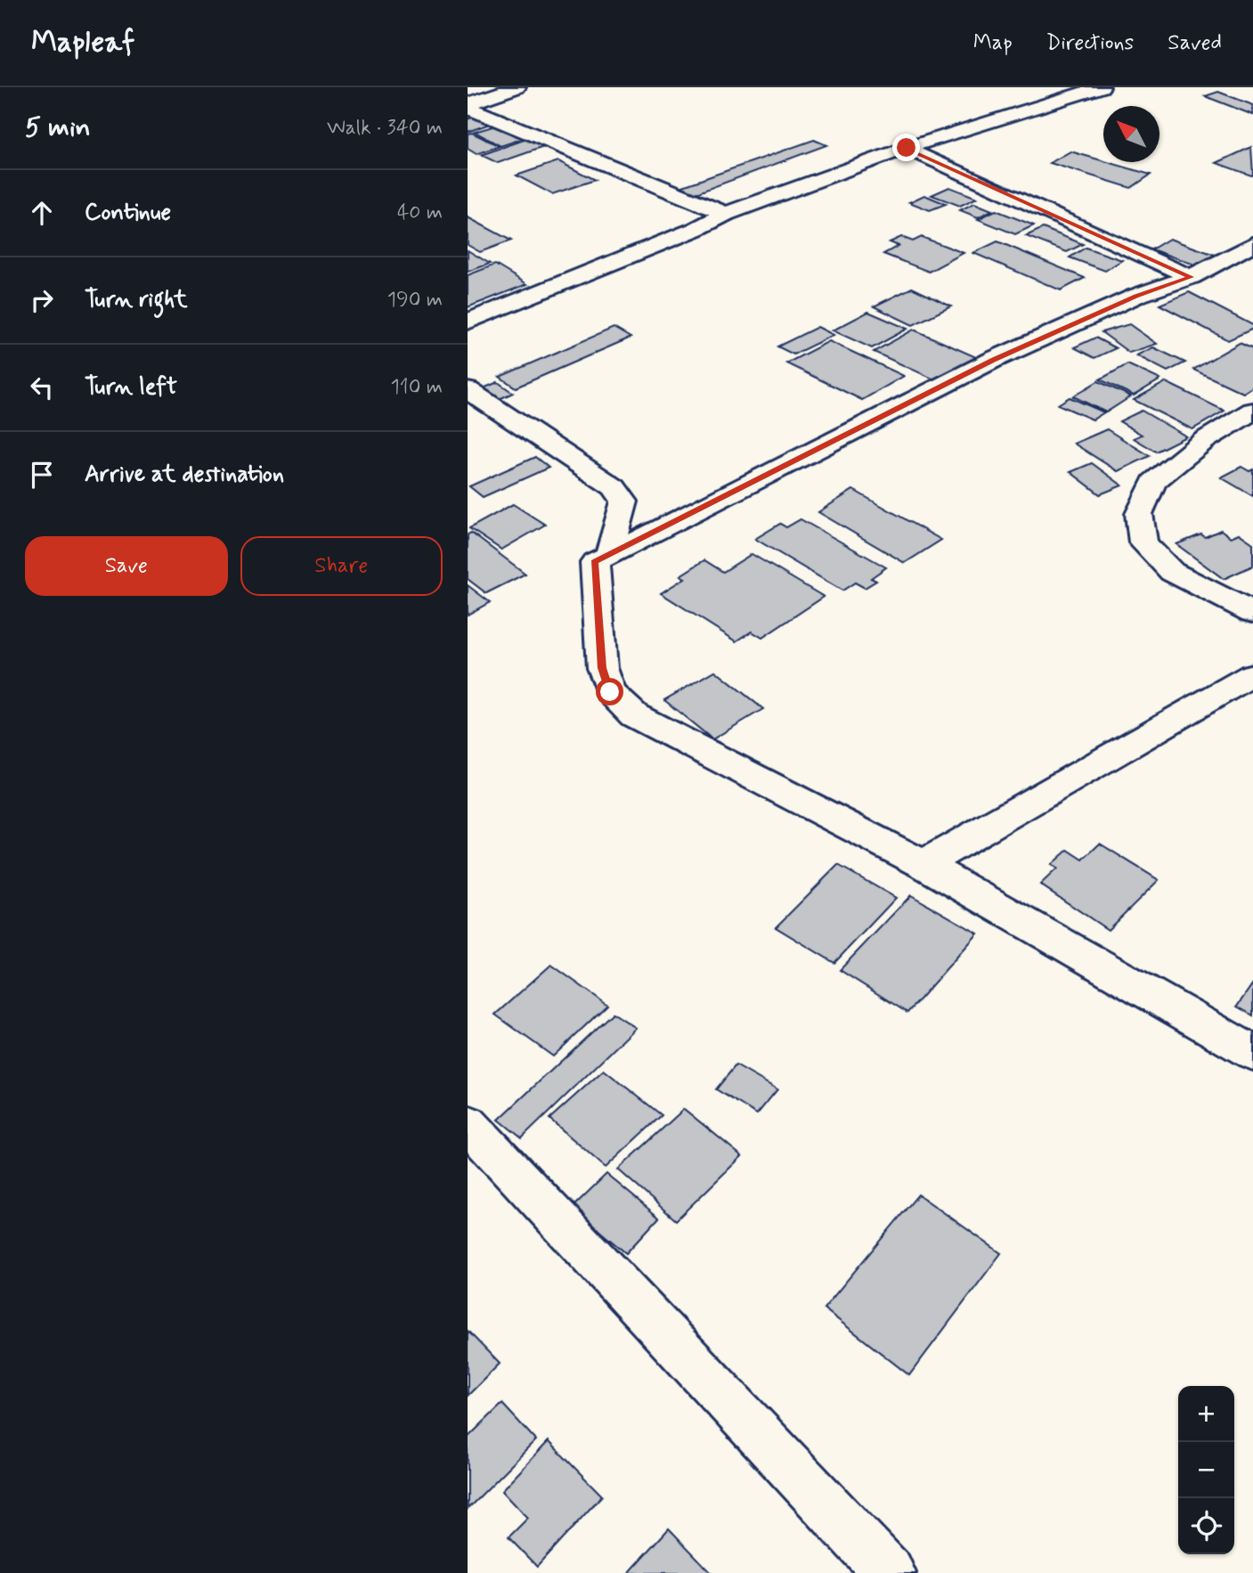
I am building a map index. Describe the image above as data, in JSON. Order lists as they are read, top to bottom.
{
  "north": "top left",
  "page": {
    "header": "Mapleaf",
    "nav": ["Map", "Directions", "Saved"],
    "heading": ["5 min", "Walk · 340 m"],
    "list": [
      ["Continue", "40 m"],
      ["Turn right", "190 m"],
      ["Turn left", "110 m"],
      "Arrive at destination"
    ],
    "buttons": ["Save", "Share"],
    "map_buttons": ["+", "−"]
  }
}
